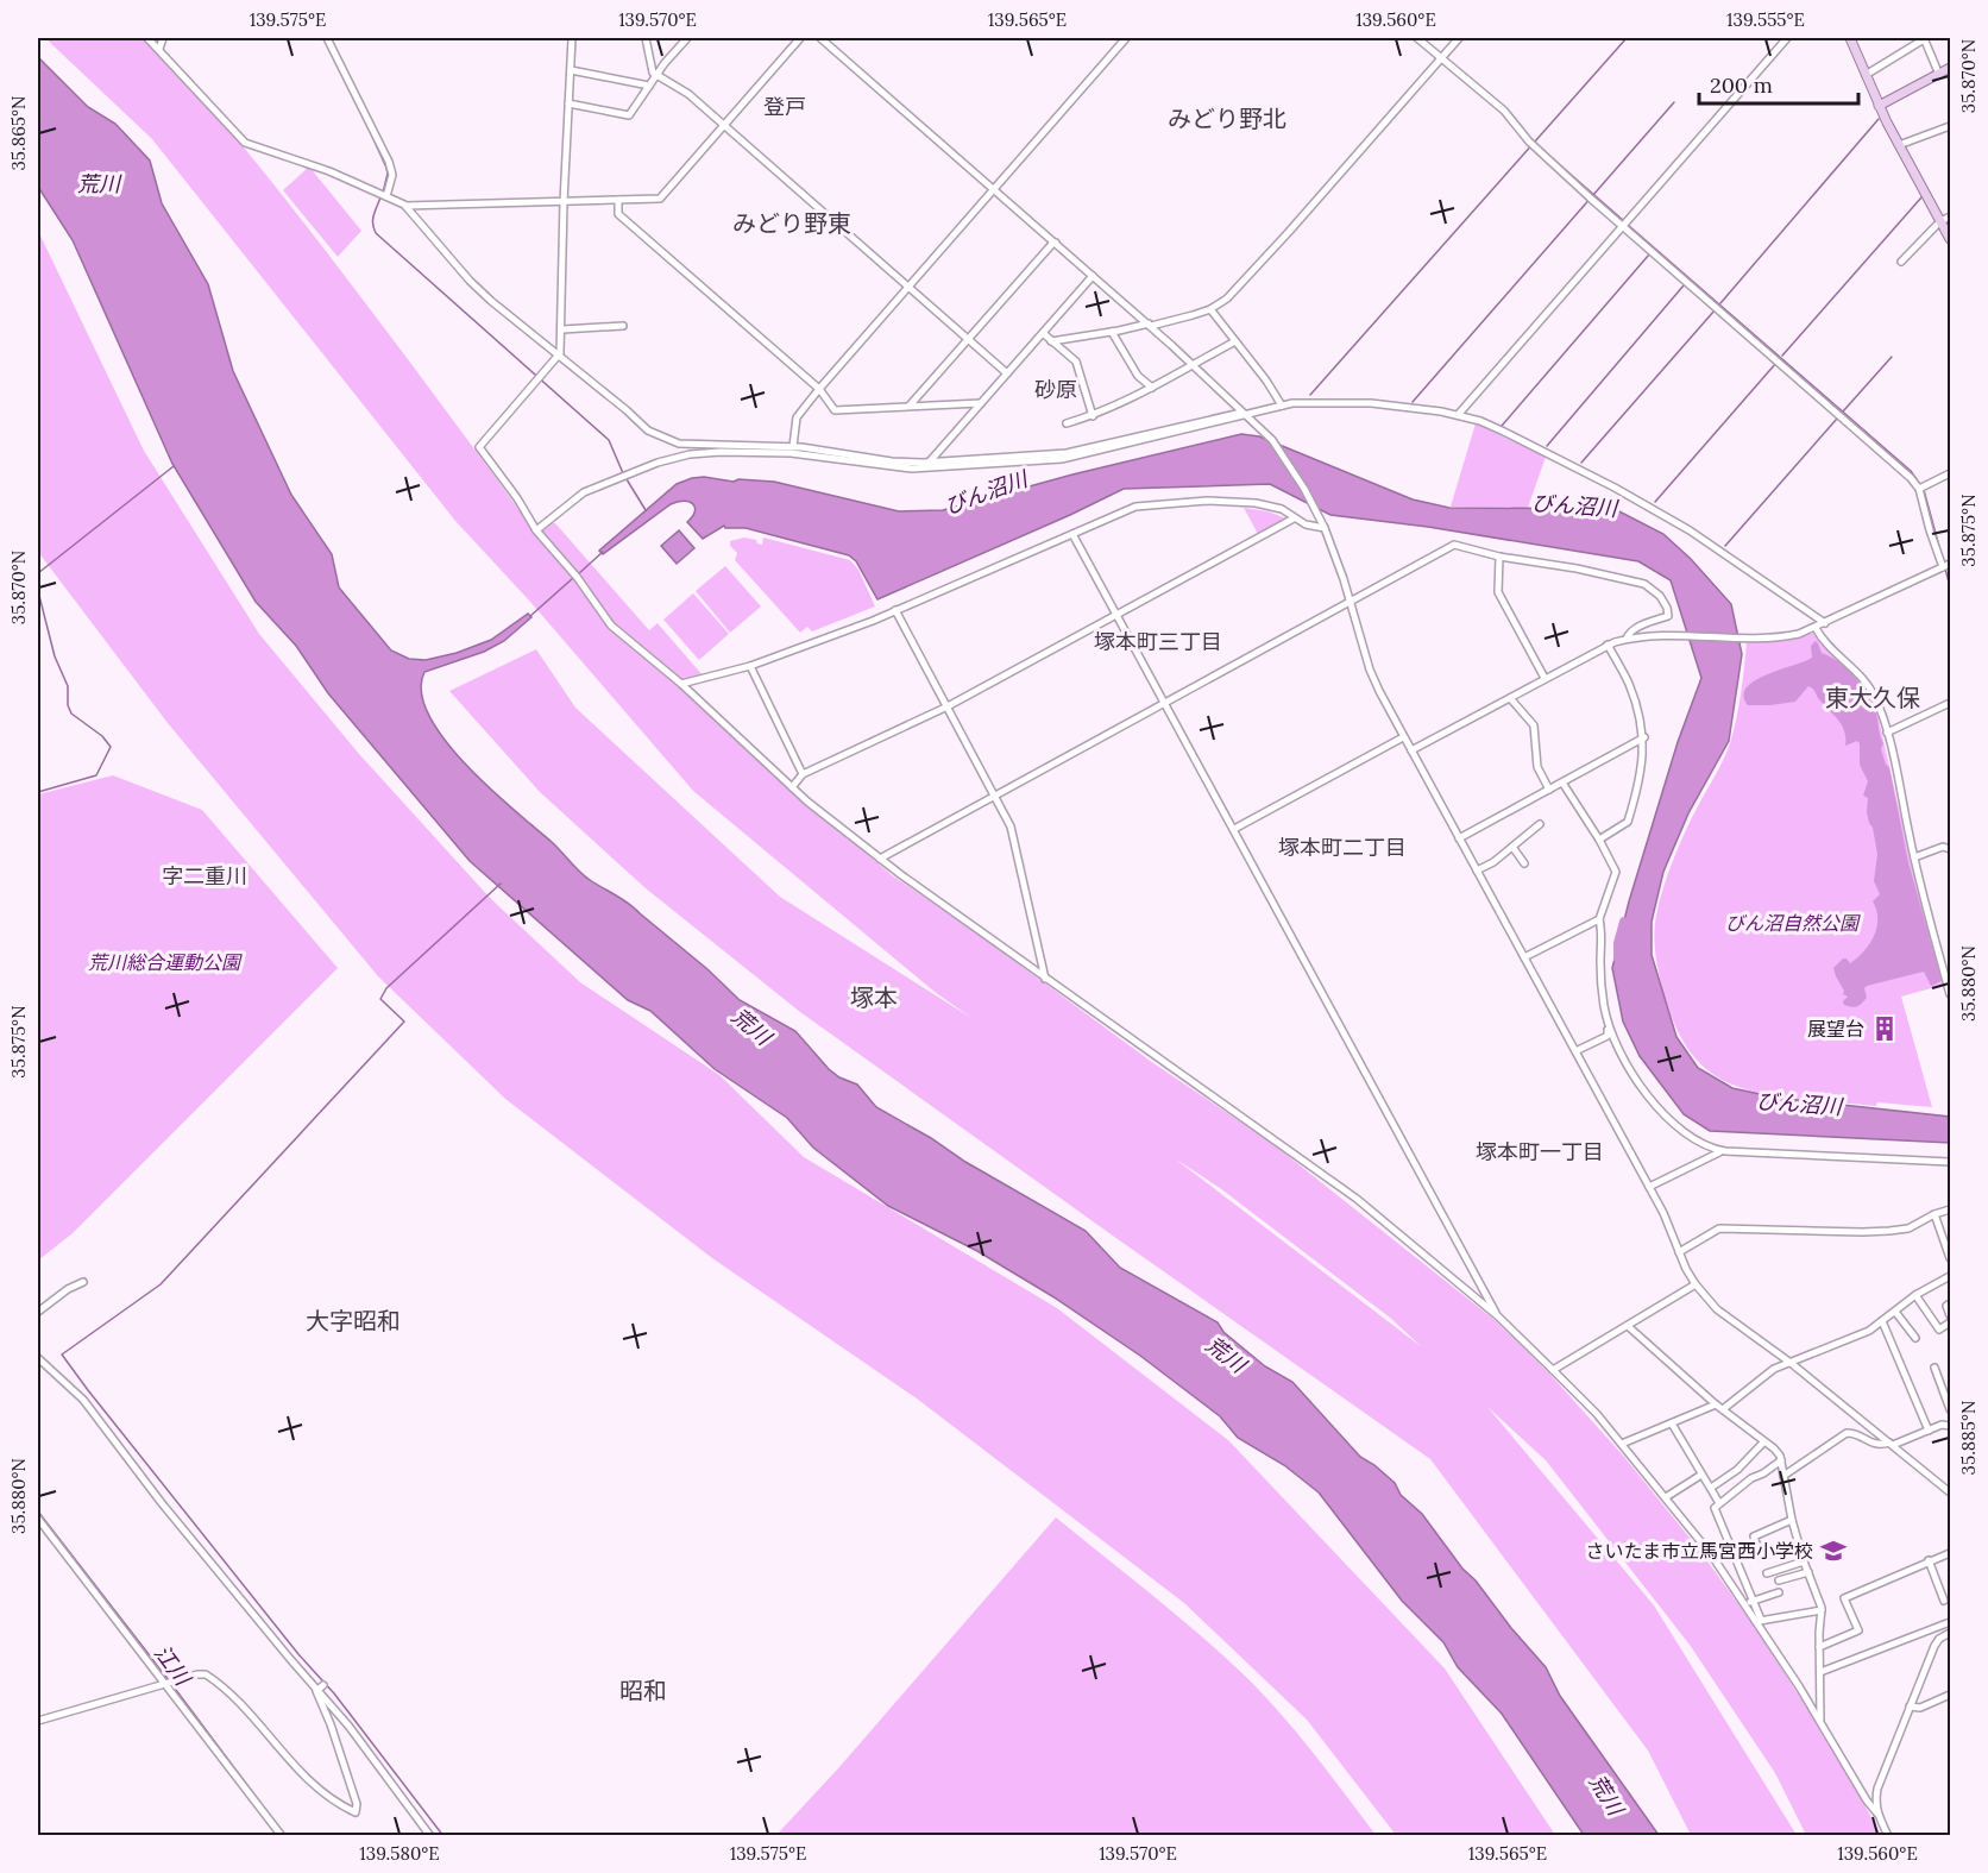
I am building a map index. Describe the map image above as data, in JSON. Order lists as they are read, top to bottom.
{
  "districts": [
    "登戸",
    "みどり野北",
    "みどり野東",
    "砂原",
    "塚本町三丁目",
    "東大久保",
    "塚本町二丁目",
    "字二重川",
    "塚本",
    "塚本町一丁目",
    "大字昭和",
    "昭和"
  ],
  "water": ["荒川", "びん沼川", "江川"],
  "parks": ["びん沼自然公園", "荒川総合運動公園"],
  "places": {
    "building": ["展望台"],
    "school or university": ["さいたま市立馬宮西小学校"]
  },
  "scale_bar": "200 m",
  "coordinates": [
    "139.575°E",
    "139.570°E",
    "139.565°E",
    "139.560°E",
    "139.555°E",
    "35.870°N",
    "35.865°N",
    "35.875°N",
    "35.880°N",
    "35.885°N",
    "139.580°E"
  ]
}
